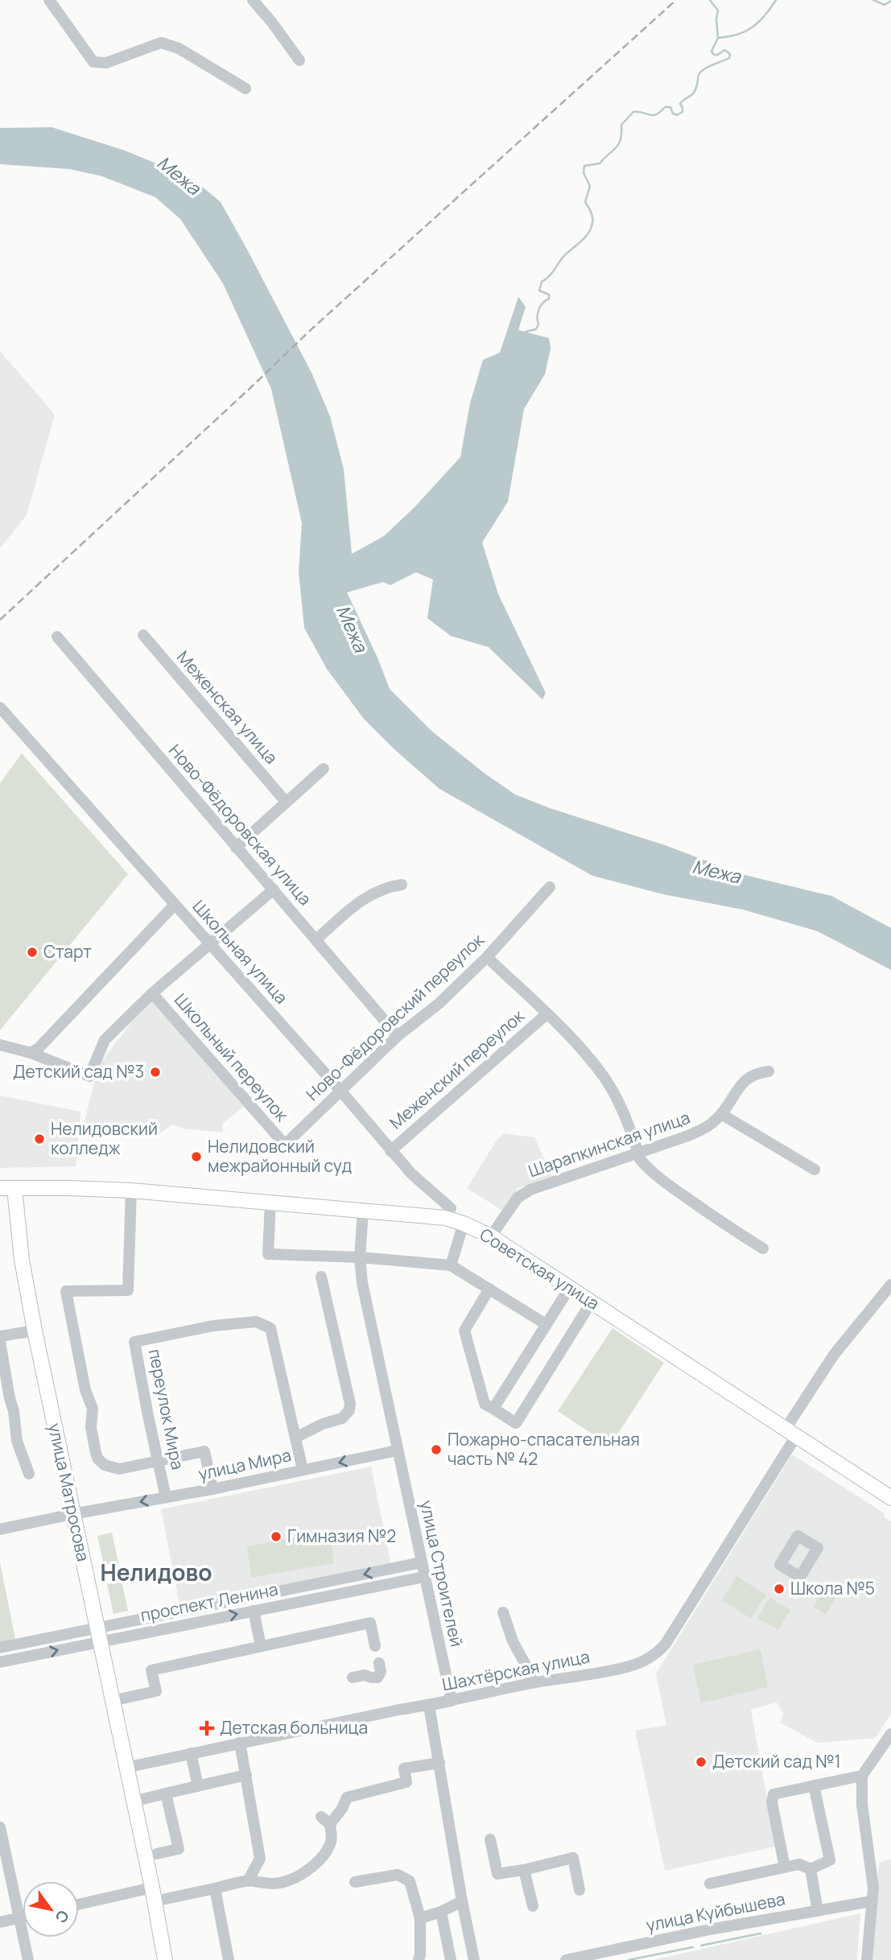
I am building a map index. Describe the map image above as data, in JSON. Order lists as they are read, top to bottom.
{
  "streets": {
    "main road": ["Советская улица", "улица Матросова"],
    "street": [
      "Меженская улица",
      "Ново-Фёдоровская улица",
      "Школьная улица",
      "Ново-Фёдоровский переулок",
      "Школьный переулок",
      "Меженский переулок",
      "Шарапкинская улица",
      "переулок Мира",
      "улица Мира",
      "улица Строителей",
      "проспект Ленина",
      "Шахтёрская улица",
      "улица Куйбышева"
    ]
  },
  "crossings": [
    ["Ново-Фёдоровская улица", "Ново-Фёдоровский переулок"],
    ["Ново-Фёдоровская улица", "Школьный переулок"],
    ["Школьная улица", "Ново-Фёдоровский переулок"],
    ["Школьная улица", "Школьный переулок"],
    ["Школьная улица", "Меженский переулок"],
    ["Школьная улица", "Советская улица"],
    ["Ново-Фёдоровский переулок", "Школьный переулок"],
    ["Шарапкинская улица", "Советская улица"],
    ["Советская улица", "улица Матросова"],
    ["Советская улица", "улица Строителей"],
    ["Советская улица", "Шахтёрская улица"],
    ["переулок Мира", "улица Мира"],
    ["улица Мира", "улица Матросова"],
    ["улица Мира", "улица Строителей"],
    ["улица Матросова", "проспект Ленина"],
    ["улица Матросова", "Шахтёрская улица"],
    ["улица Строителей", "проспект Ленина"],
    ["улица Строителей", "Шахтёрская улица"]
  ],
  "one_way": ["улица Мира"],
  "districts": ["Нелидово"],
  "water": ["Межа"],
  "places": {
    "other": [
      "Старт",
      "Детский сад №3",
      "Нелидовский колледж",
      "Нелидовский межрайонный суд",
      "Пожарно-спасательная часть № 42",
      "Гимназия №2",
      "Школа №5",
      "Детский сад №1"
    ],
    "health": ["Детская больница"]
  },
  "north": "bottom right"
}
